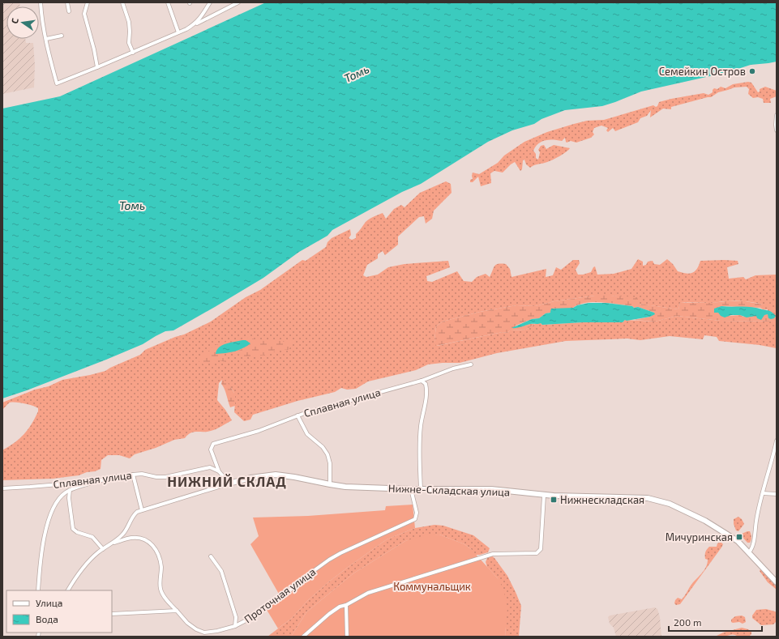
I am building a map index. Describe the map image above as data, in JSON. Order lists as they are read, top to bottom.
{
  "streets": {
    "street": ["Сплавная улица", "Нижне-Складская улица", "Проточная улица"]
  },
  "crossings": [
    ["Нижне-Складская улица", "Проточная улица"]
  ],
  "districts": ["НИЖНИЙ СКЛАД"],
  "water": ["Томь"],
  "parks": ["Коммунальщик"],
  "places": {
    "other": ["Семейкин Остров"],
    "transit": ["Нижнескладская", "Мичуринская"]
  },
  "legend": ["Улица", "Вода"],
  "scale_bar": "200 m",
  "north": "left"
}
